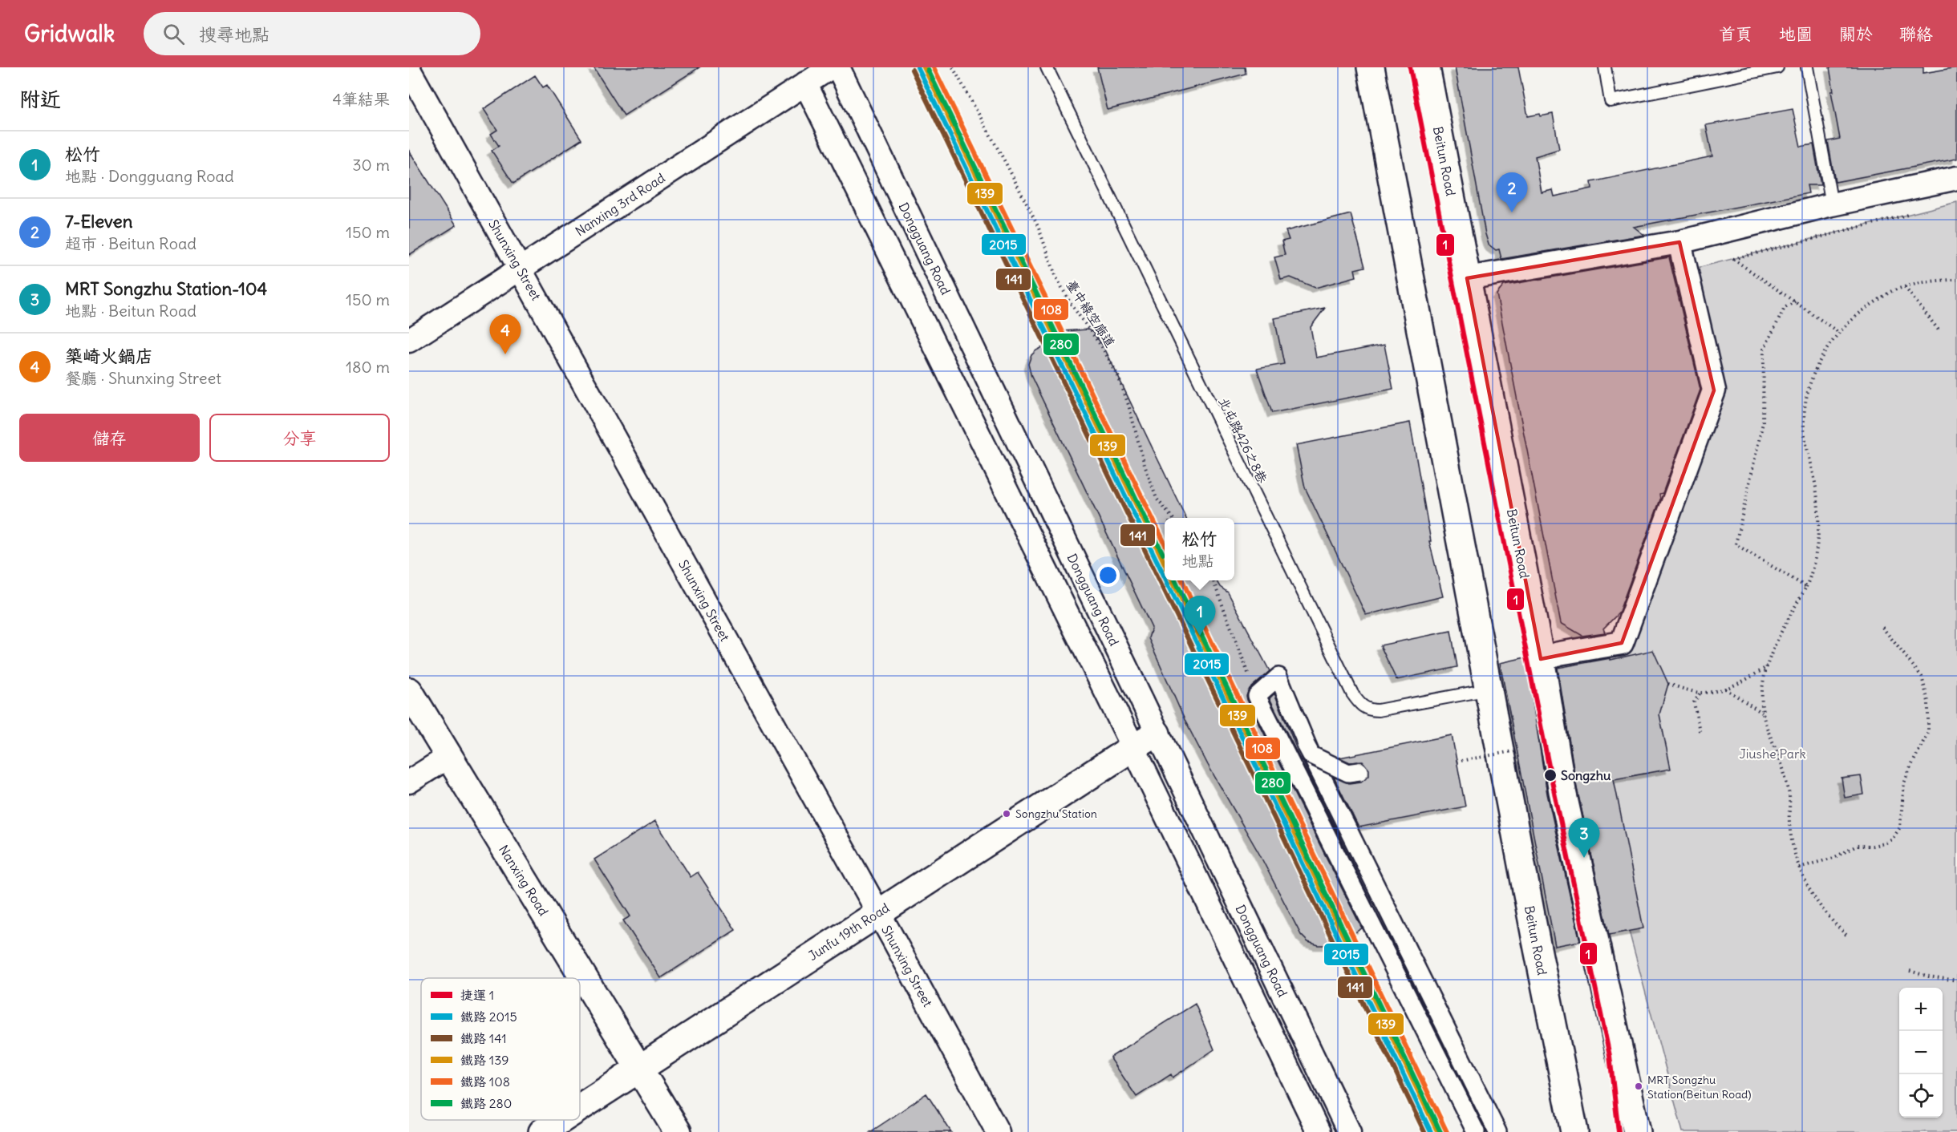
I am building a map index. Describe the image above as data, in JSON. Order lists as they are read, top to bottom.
{
  "streets": {
    "main road": ["Beitun Road", "Nanxing Road", "Junfu 19th Road"],
    "street": ["Nanxing 3rd Road", "Dongguang Road", "Shunxing Street"],
    "lane": ["北屯路426之8巷"],
    "path": ["臺中綠空廊道"]
  },
  "crossings": [
    ["Beitun Road", "北屯路426之8巷"],
    ["Nanxing 3rd Road", "Dongguang Road"],
    ["Nanxing 3rd Road", "Shunxing Street"],
    ["Dongguang Road", "Junfu 19th Road"],
    ["Shunxing Street", "Junfu 19th Road"],
    ["Nanxing Road", "Junfu 19th Road"]
  ],
  "parks": ["Jiushe Park"],
  "places": ["Songzhu", "Songzhu Station", "MRT Songzhu Station(Beitun Road)"],
  "lines": [
    "metro line 1",
    "rail line 2015",
    "rail line 139",
    "rail line 108",
    "rail line 141",
    "rail line 280"
  ],
  "legend": [
    "捷運 1",
    "鐵路 2015",
    "鐵路 141",
    "鐵路 139",
    "鐵路 108",
    "鐵路 280"
  ],
  "page": {
    "header": "Gridwalk",
    "search": "搜尋地點",
    "nav": [
      "首頁",
      "地圖",
      "關於",
      "聯絡"
    ],
    "heading": ["附近", "4筆結果"],
    "list": [
      {
        "mark": "1",
        "name": "松竹",
        "note": "地點 · Dongguang Road",
        "value": "30 m"
      },
      {
        "mark": "2",
        "name": "7-Eleven",
        "note": "超市 · Beitun Road",
        "value": "150 m"
      },
      {
        "mark": "3",
        "name": "MRT Songzhu Station-104",
        "note": "地點 · Beitun Road",
        "value": "150 m"
      },
      {
        "mark": "4",
        "name": "築崎火鍋店",
        "note": "餐廳 · Shunxing Street",
        "value": "180 m"
      }
    ],
    "pins": [
      "2",
      "4",
      "1",
      "3"
    ],
    "buttons": ["儲存", "分享"],
    "popup": ["松竹", "地點"],
    "map_buttons": ["+", "−"]
  }
}
